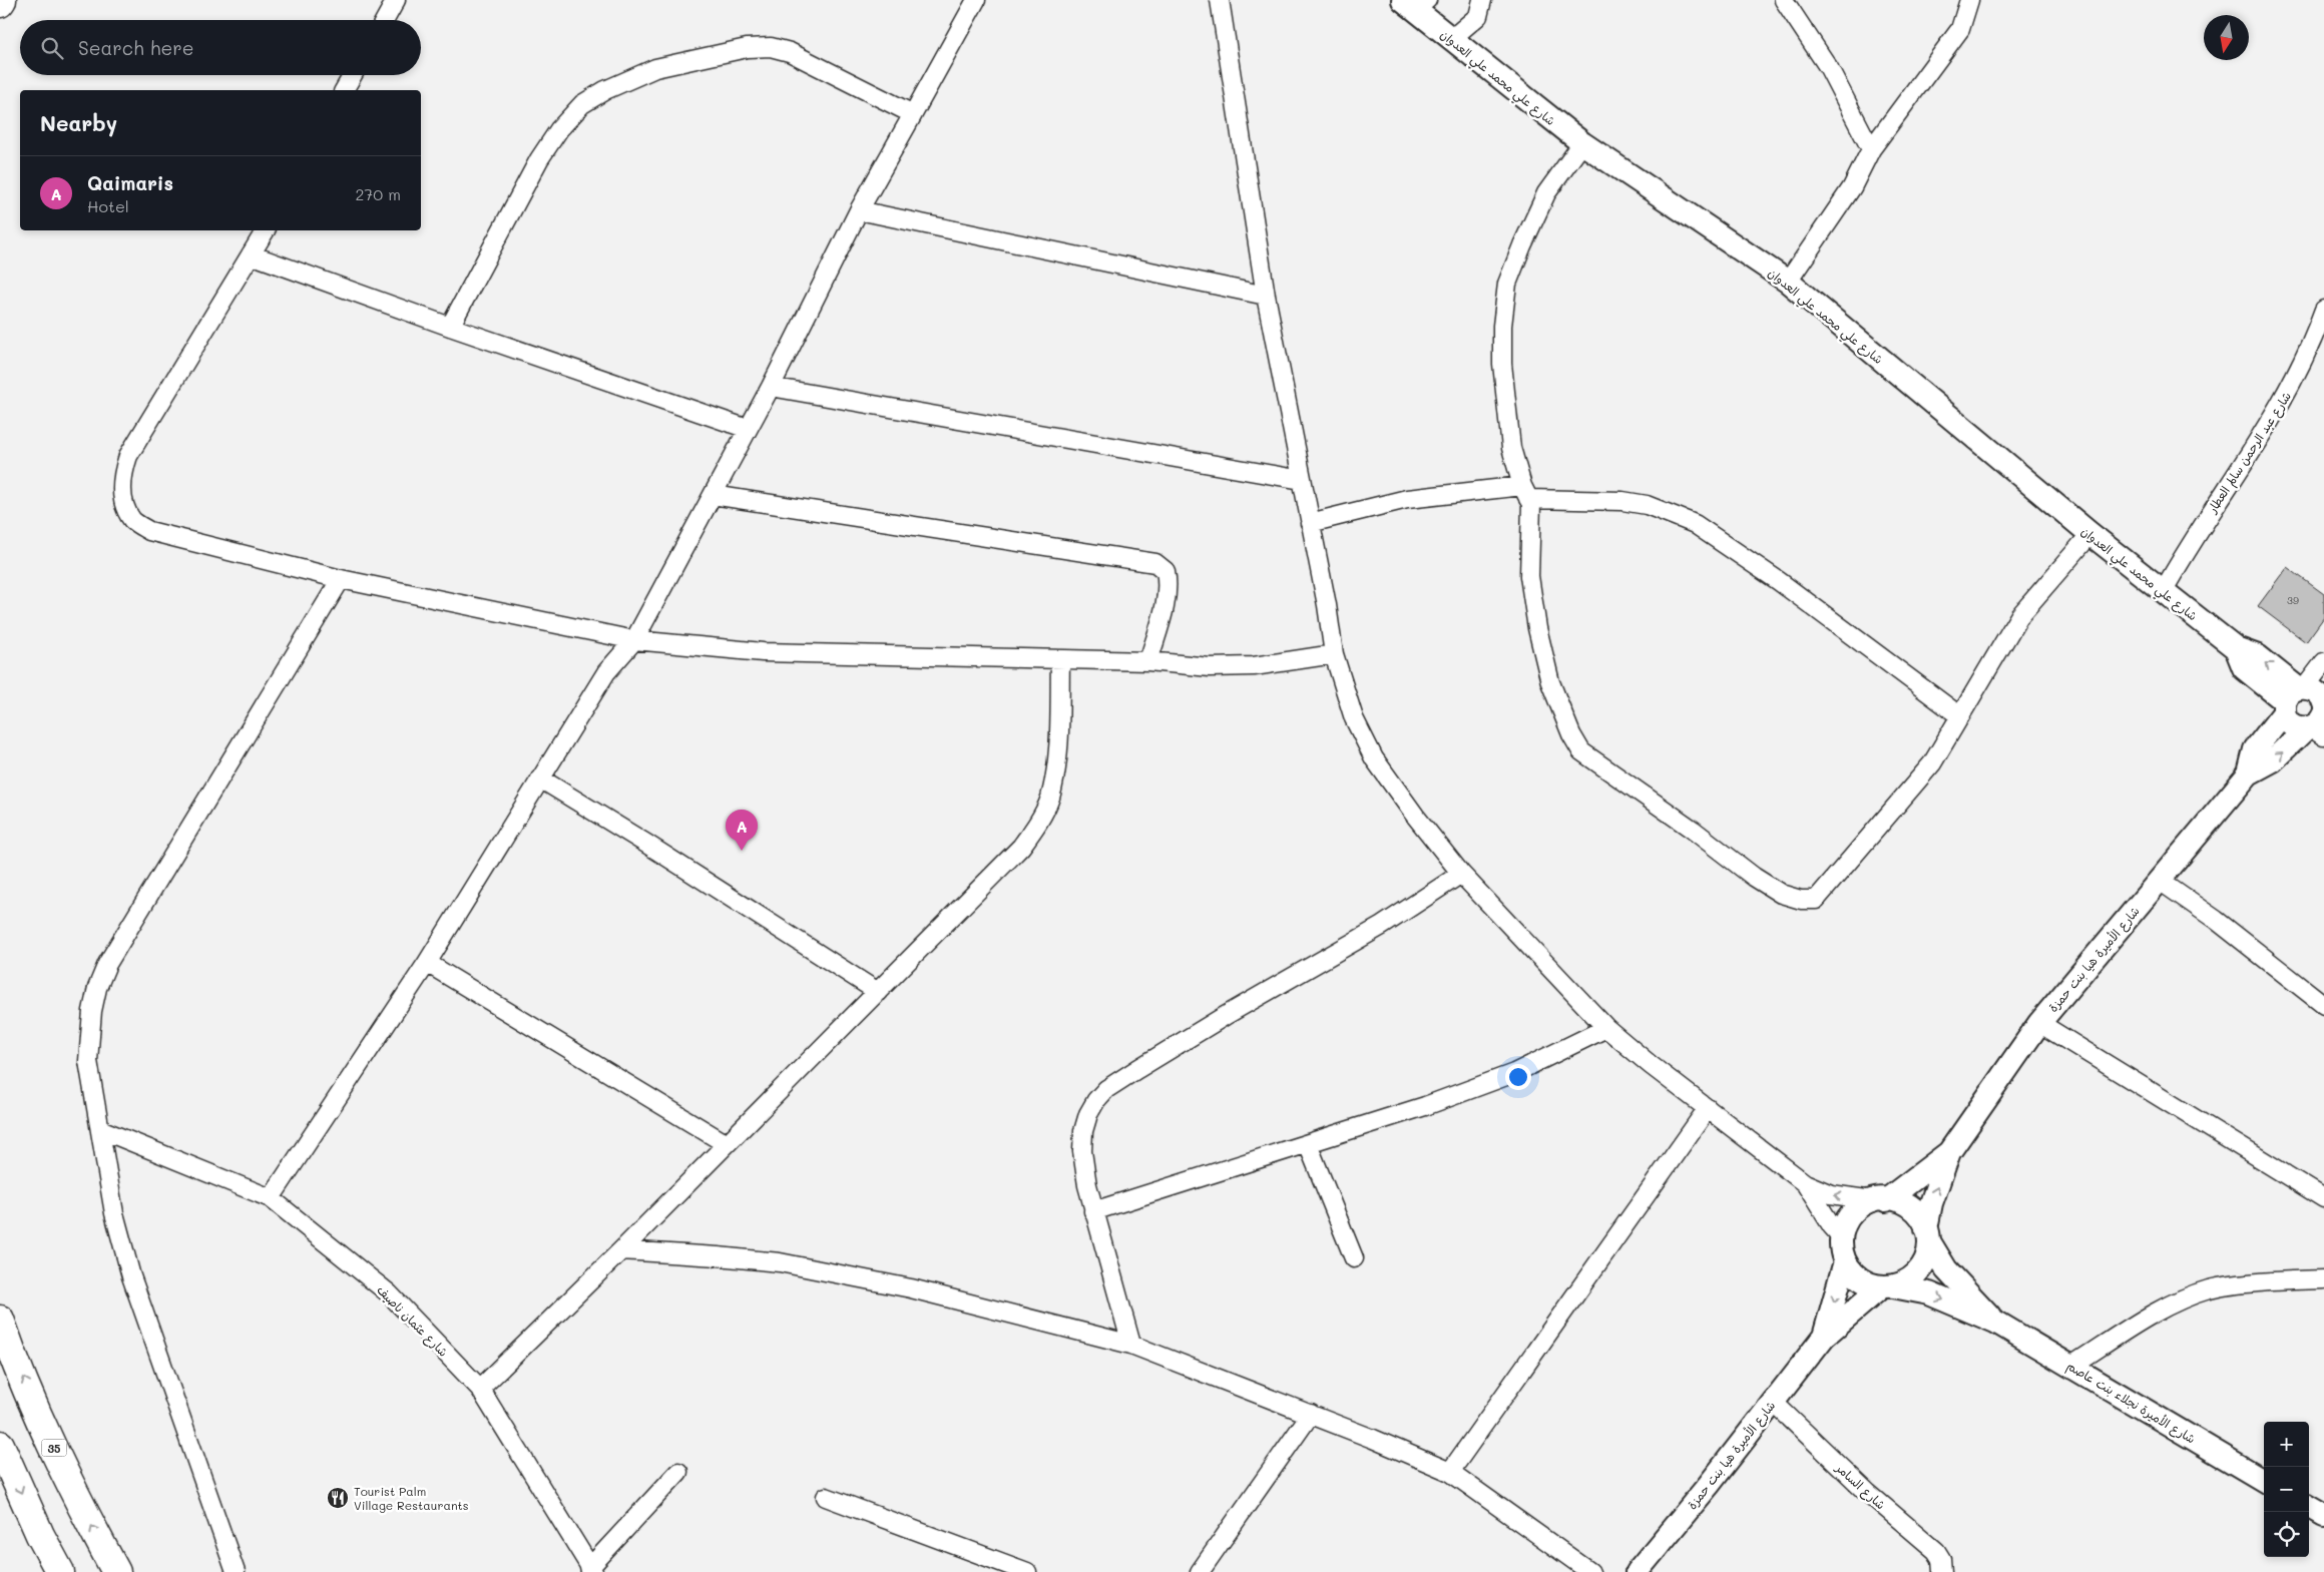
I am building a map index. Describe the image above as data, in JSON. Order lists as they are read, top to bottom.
{
  "streets": {
    "highway": ["35"],
    "street": [
      "شارع علي محمد علي العدوان",
      "شارع عبد الرحمن سالم العطار",
      "شارع الأميرة هيا بنت حمزة",
      "شارع عثمان ناصيف",
      "شارع الأميرة نجلاء بنت عاصم",
      "شارع السامر"
    ]
  },
  "crossings": [
    ["شارع علي محمد علي العدوان", "شارع عبد الرحمن سالم العطار"],
    ["شارع علي محمد علي العدوان", "شارع الأميرة هيا بنت حمزة"],
    ["شارع الأميرة هيا بنت حمزة", "شارع الأميرة نجلاء بنت عاصم"],
    ["شارع الأميرة هيا بنت حمزة", "شارع السامر"]
  ],
  "places": {
    "restaurant": ["Tourist Palm Village Restaurants"]
  },
  "house_numbers": ["39"],
  "north": "bottom",
  "page": {
    "search": "Search here",
    "heading": "Nearby",
    "list": [
      {
        "mark": "A",
        "name": "Qaimaris",
        "note": "Hotel",
        "value": "270 m"
      }
    ],
    "pins": "A",
    "map_buttons": ["+", "−"]
  }
}
